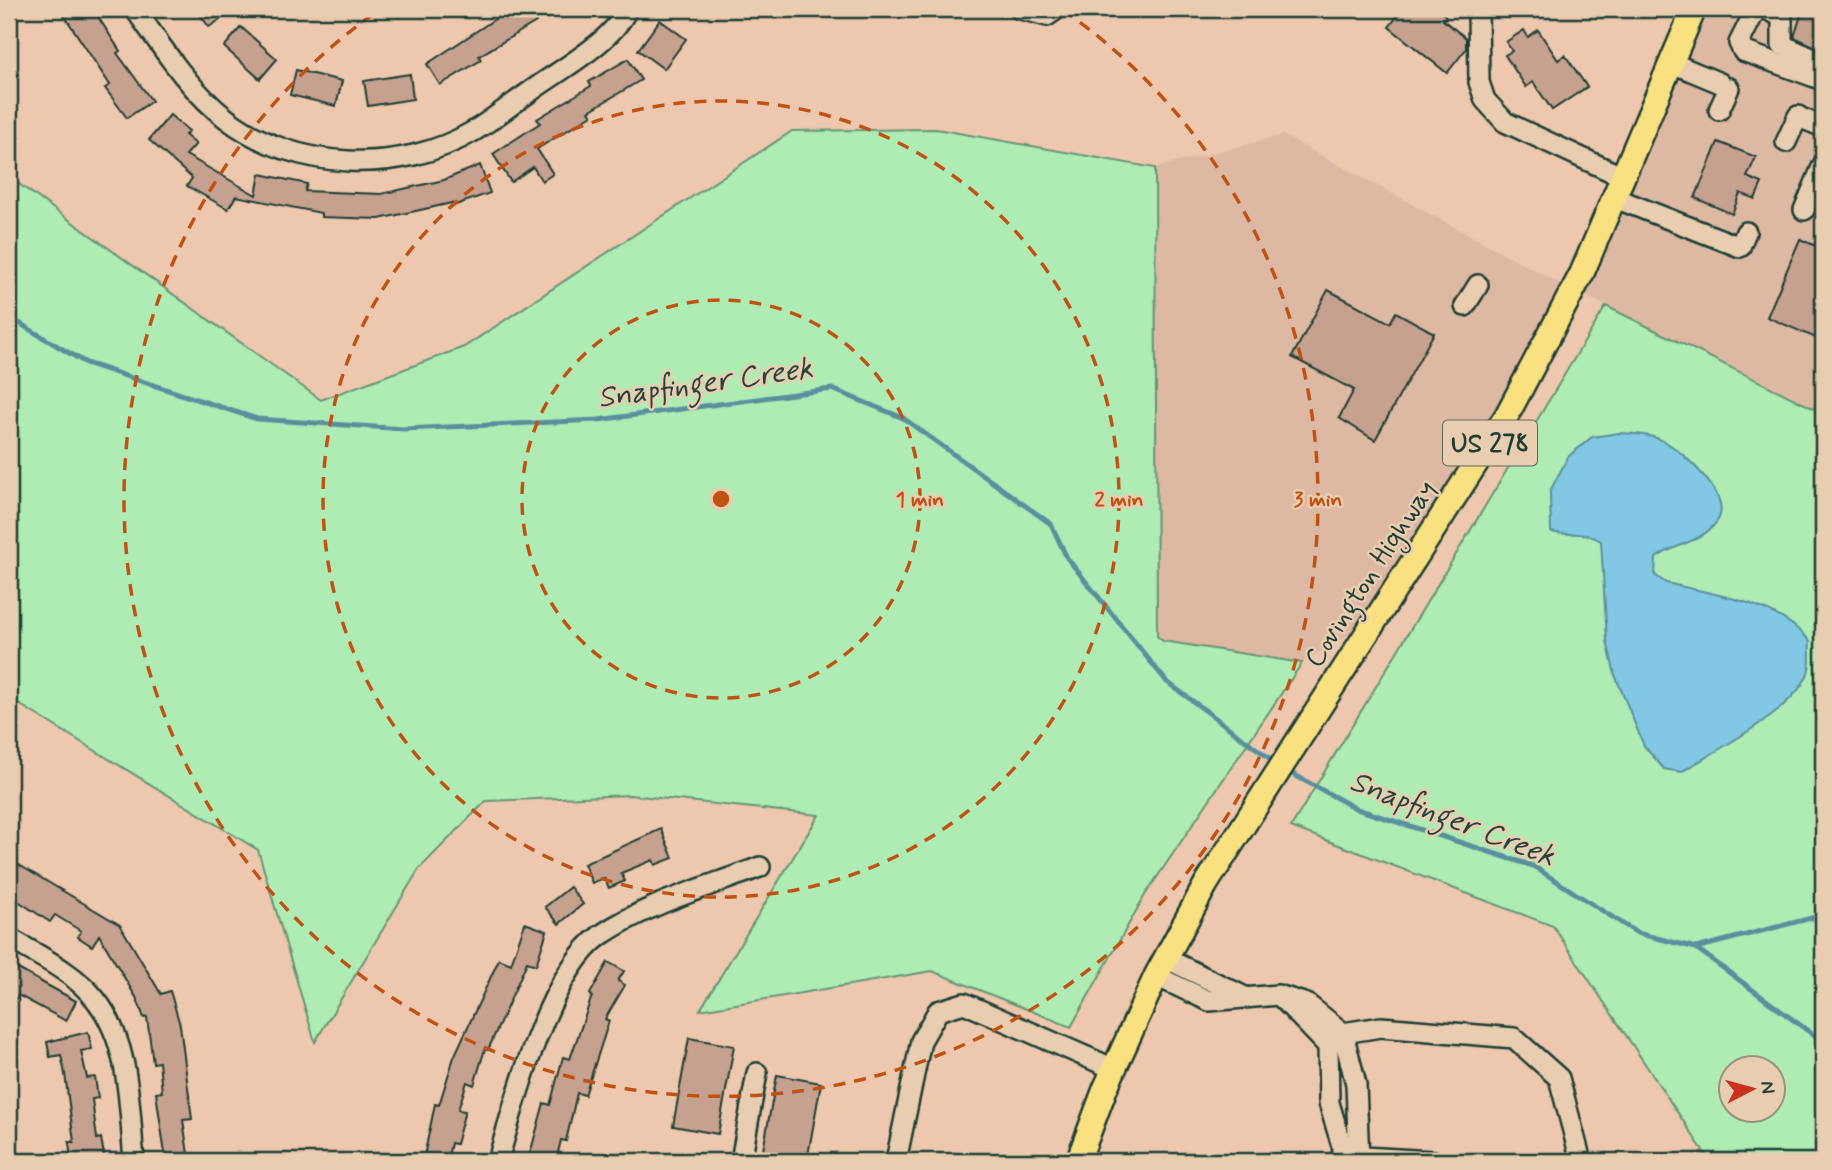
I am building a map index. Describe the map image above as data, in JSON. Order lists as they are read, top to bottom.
{
  "streets": {
    "main road": ["US 278", "Covington Highway"]
  },
  "water": ["Snapfinger Creek"],
  "north": "right",
  "rings": ["1 min", "2 min", "3 min"]
}
